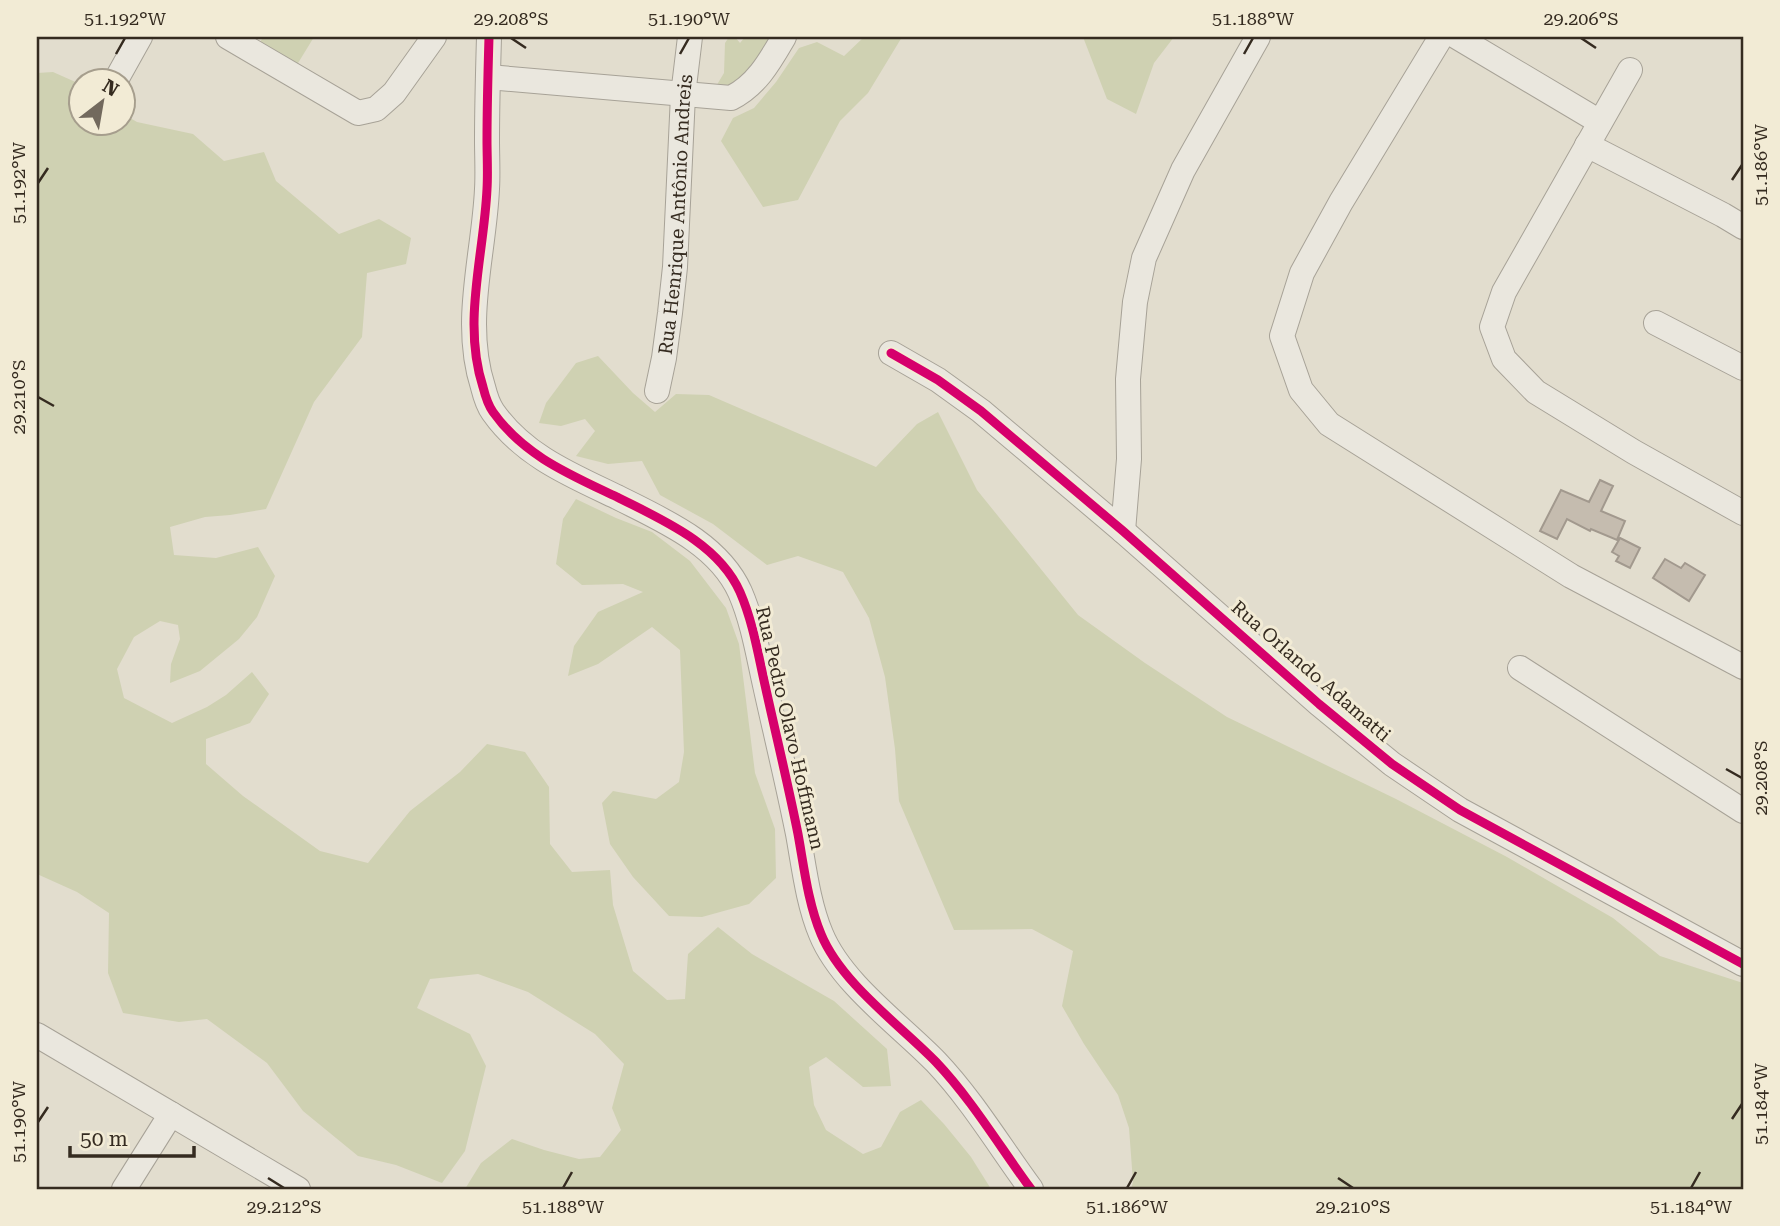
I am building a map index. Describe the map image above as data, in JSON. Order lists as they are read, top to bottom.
{
  "streets": {
    "street": ["Rua Henrique Antônio Andreis", "Rua Orlando Adamatti", "Rua Pedro Olavo Hoffmann"]
  },
  "scale_bar": "50 m",
  "north": "top right",
  "coordinates": [
    "51.192°W",
    "29.208°S",
    "51.190°W",
    "51.188°W",
    "29.206°S",
    "51.186°W",
    "29.210°S",
    "51.184°W",
    "29.212°S"
  ]
}
